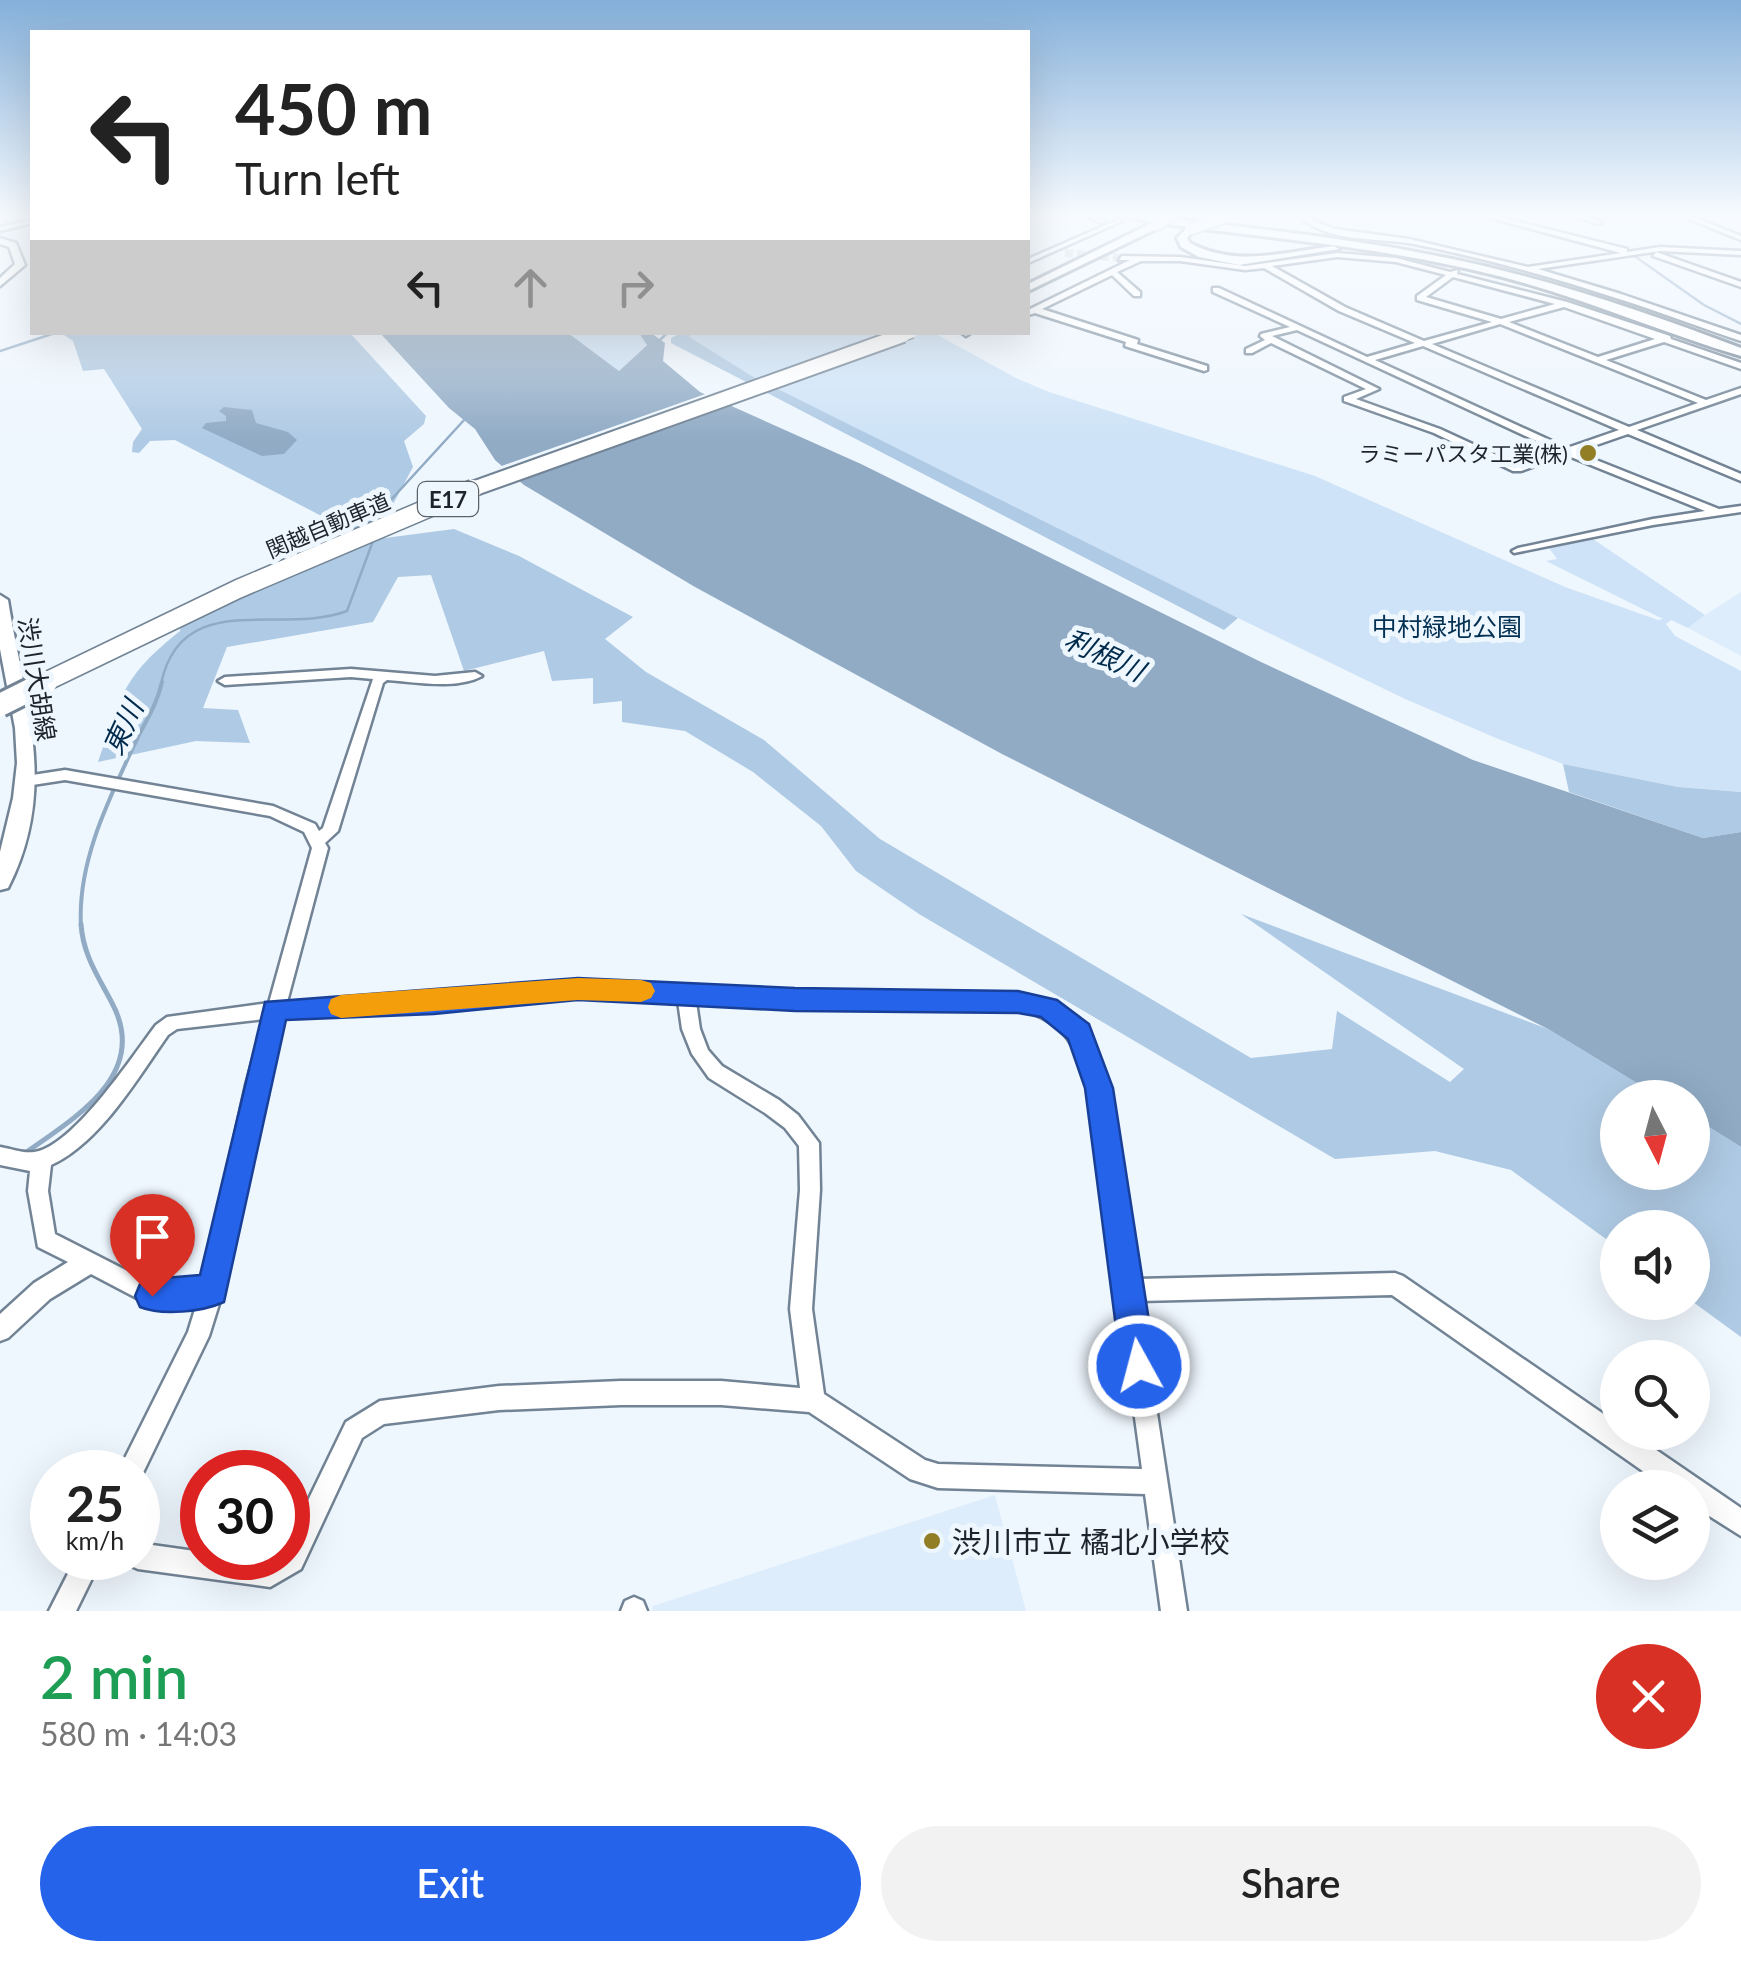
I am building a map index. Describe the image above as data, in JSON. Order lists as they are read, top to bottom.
{
  "streets": {
    "highway": ["E17", "関越自動車道"],
    "main road": ["渋川大胡線"]
  },
  "water": ["利根川", "東川"],
  "parks": ["中村緑地公園"],
  "places": ["ラミーパスタ工業(株)", "渋川市立 橘北小学校"],
  "north": "bottom",
  "page": {
    "turn": ["450 m", "Turn left"],
    "speed": "25 km/h",
    "limit": "30",
    "heading": ["2 min", "580 m · 14:03"],
    "buttons": ["Exit", "Share"]
  }
}
